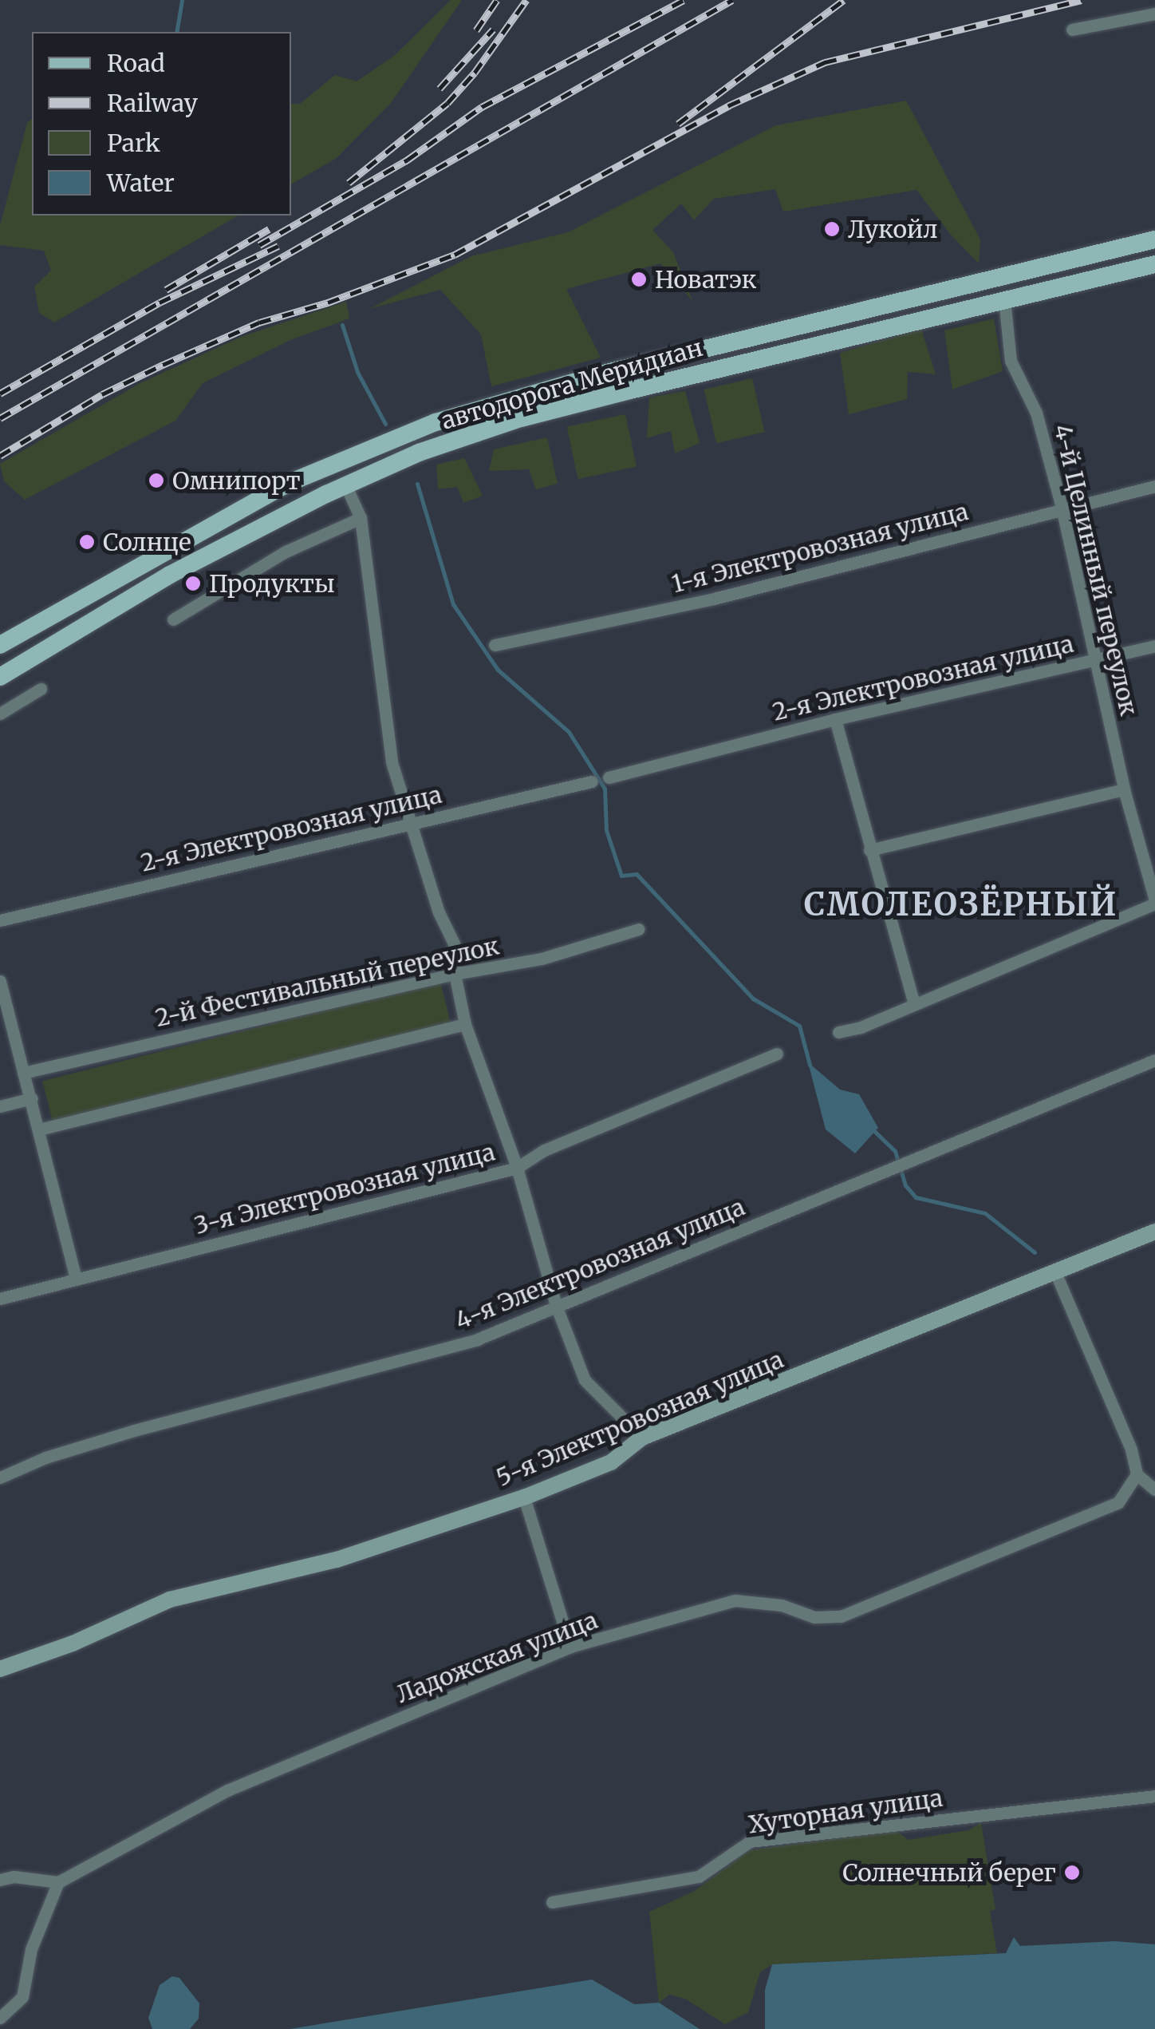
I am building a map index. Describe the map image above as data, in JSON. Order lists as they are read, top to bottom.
{
  "streets": {
    "main road": ["автодорога Меридиан"],
    "street": [
      "1-я Электровозная улица",
      "4-й Целинный переулок",
      "2-я Электровозная улица",
      "2-й Фестивальный переулок",
      "3-я Электровозная улица",
      "4-я Электровозная улица",
      "5-я Электровозная улица",
      "Ладожская улица",
      "Хуторная улица"
    ]
  },
  "crossings": [
    ["автодорога Меридиан", "4-й Целинный переулок"],
    ["1-я Электровозная улица", "4-й Целинный переулок"],
    ["4-й Целинный переулок", "2-я Электровозная улица"]
  ],
  "districts": ["СМОЛЕОЗЁРНЫЙ"],
  "places": [
    "Лукойл",
    "Новатэк",
    "Омнипорт",
    "Солнце",
    "Продукты",
    "Солнечный берег"
  ],
  "legend": [
    "Road",
    "Railway",
    "Park",
    "Water"
  ]
}
